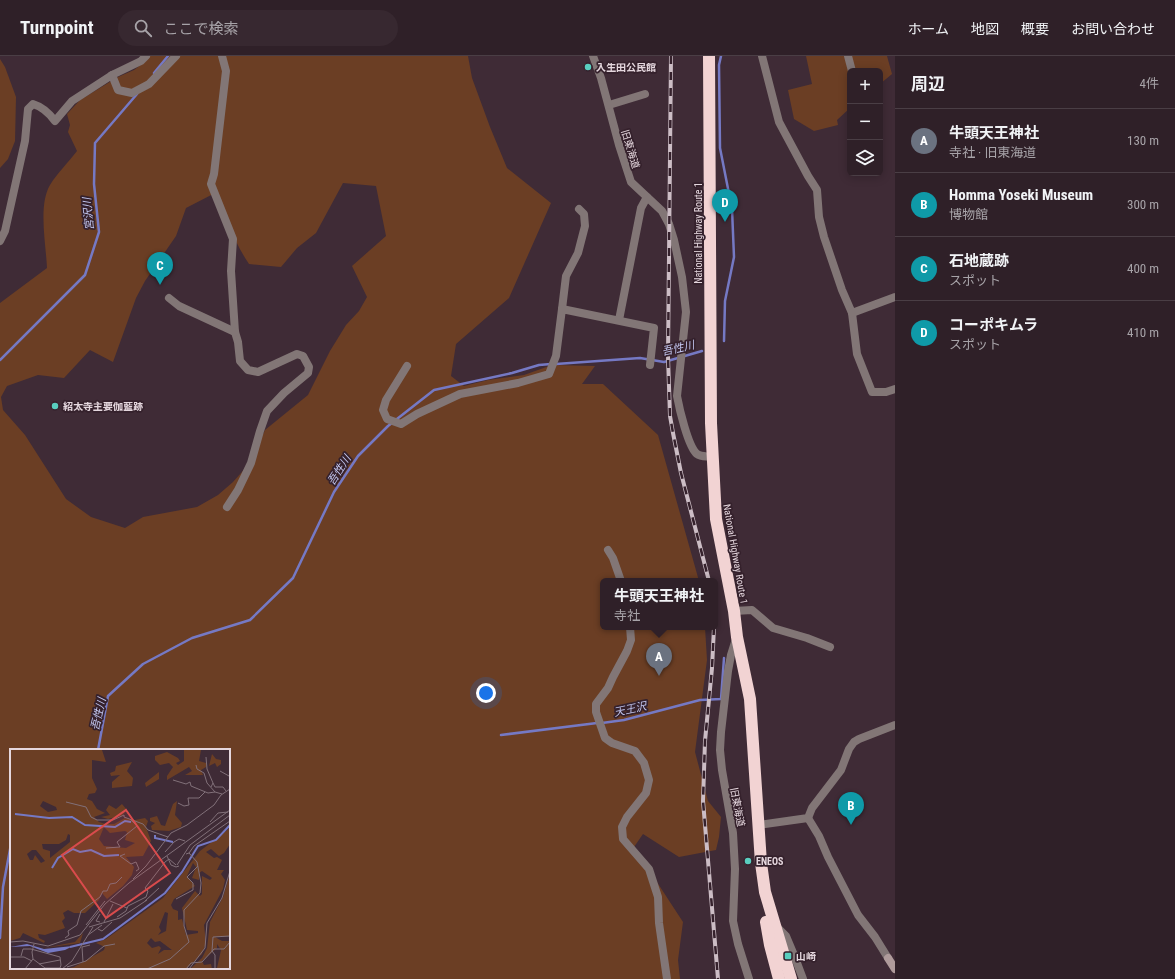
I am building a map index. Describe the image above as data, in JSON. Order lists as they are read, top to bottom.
{
  "streets": {
    "highway": ["National Highway Route 1"],
    "street": ["旧東海道"]
  },
  "crossings": [
    ["旧東海道", "National Highway Route 1"]
  ],
  "water": ["宮沢川", "吾性川", "天王沢"],
  "places": {
    "other": ["入生田公民館", "紹太寺主要伽藍跡", "ENEOS"],
    "transit": ["山崎"]
  },
  "page": {
    "header": "Turnpoint",
    "search": "ここで検索",
    "nav": [
      "ホーム",
      "地図",
      "概要",
      "お問い合わせ"
    ],
    "heading": ["周辺", "4件"],
    "map_buttons": ["+", "−"],
    "list": [
      {
        "mark": "A",
        "name": "牛頭天王神社",
        "note": "寺社 · 旧東海道",
        "value": "130 m"
      },
      {
        "mark": "B",
        "name": "Homma Yoseki Museum",
        "note": "博物館",
        "value": "300 m"
      },
      {
        "mark": "C",
        "name": "石地蔵跡",
        "note": "スポット",
        "value": "400 m"
      },
      {
        "mark": "D",
        "name": "コーポキムラ",
        "note": "スポット",
        "value": "410 m"
      }
    ],
    "pins": [
      "D",
      "C",
      "A",
      "B"
    ],
    "popup": ["牛頭天王神社", "寺社"]
  }
}
